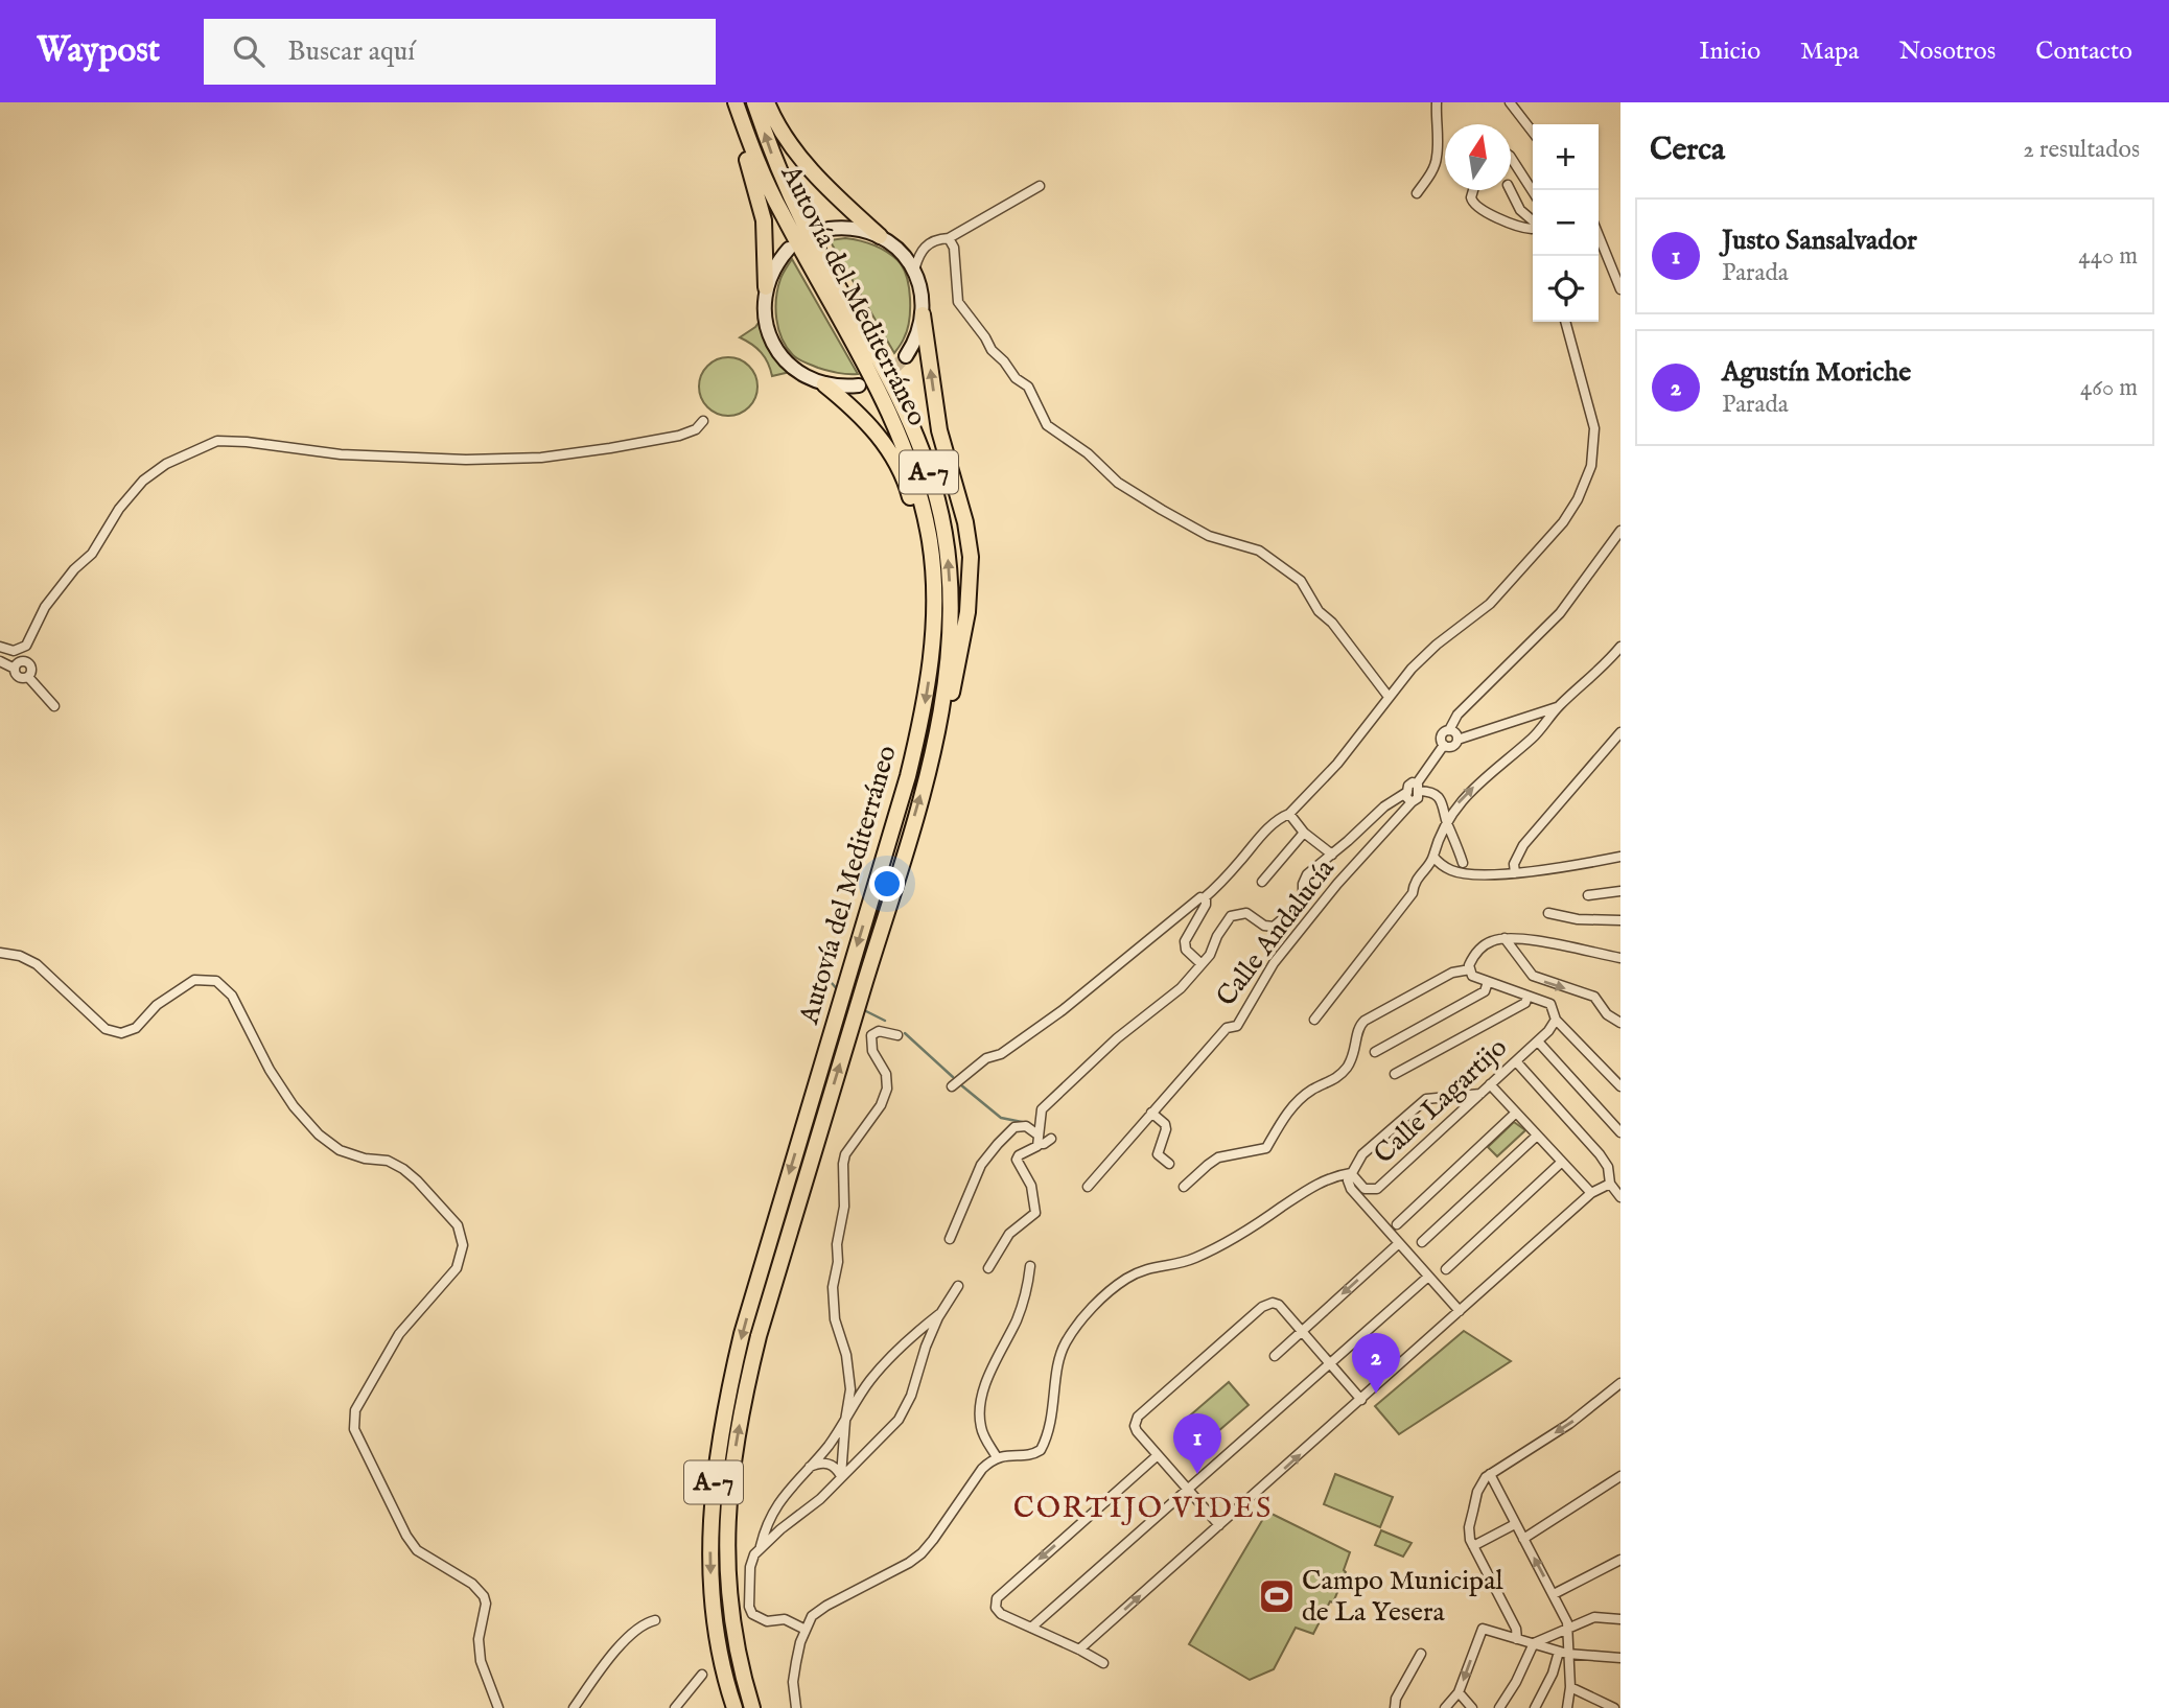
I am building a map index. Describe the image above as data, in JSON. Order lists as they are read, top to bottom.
{
  "streets": {
    "highway": ["Autovía del Mediterráneo", "A-7"],
    "street": ["Calle Andalucía", "Calle Lagartijo"]
  },
  "districts": ["CORTIJO VIDES"],
  "places": {
    "sports": ["Campo Municipal de La Yesera"]
  },
  "north": "top",
  "page": {
    "header": "Waypost",
    "search": "Buscar aquí",
    "nav": [
      "Inicio",
      "Mapa",
      "Nosotros",
      "Contacto"
    ],
    "heading": ["Cerca", "2 resultados"],
    "map_buttons": ["+", "−"],
    "list": [
      {
        "mark": "1",
        "name": "Justo Sansalvador",
        "note": "Parada",
        "value": "440 m"
      },
      {
        "mark": "2",
        "name": "Agustín Moriche",
        "note": "Parada",
        "value": "460 m"
      }
    ],
    "pins": ["2", "1"]
  }
}
